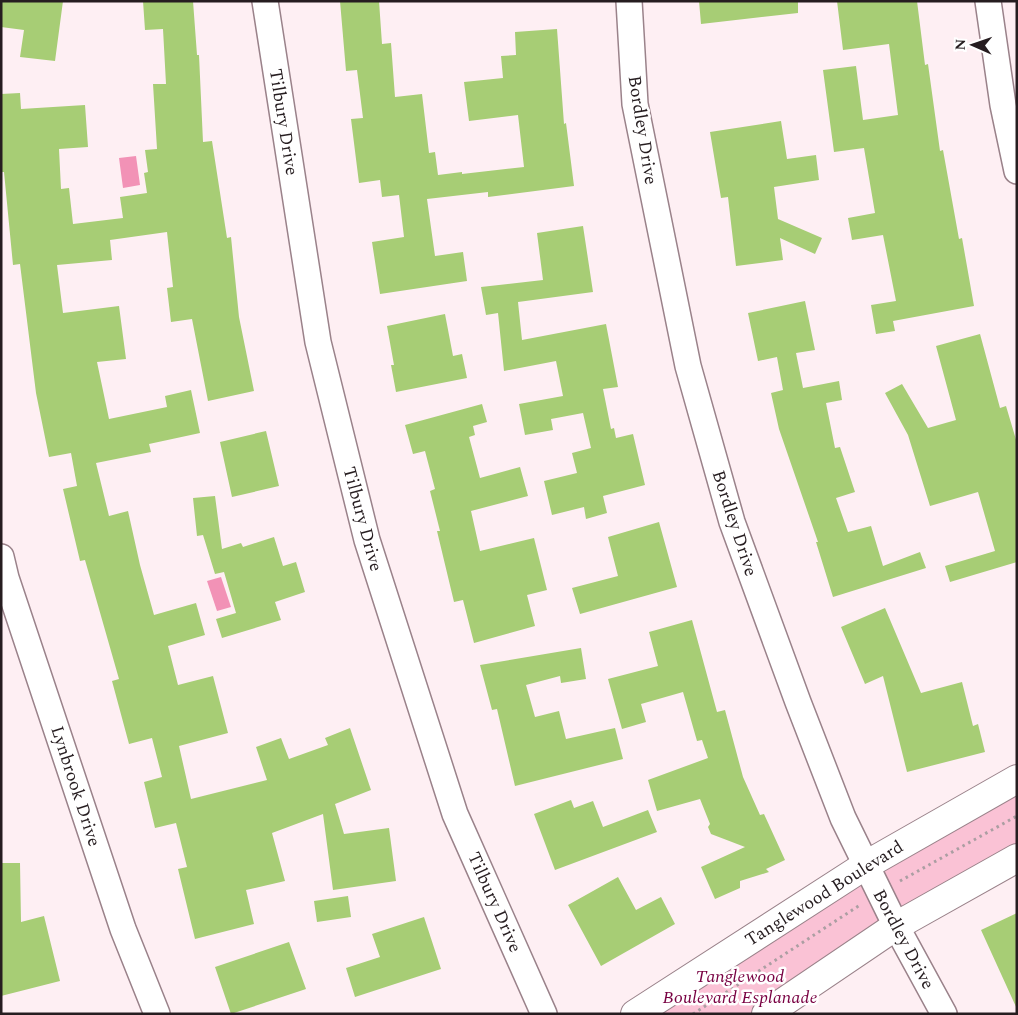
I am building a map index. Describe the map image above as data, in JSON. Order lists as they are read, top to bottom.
{
  "streets": {
    "street": [
      "Tilbury Drive",
      "Bordley Drive",
      "Lynbrook Drive",
      "Tanglewood Boulevard"
    ]
  },
  "crossings": [
    ["Bordley Drive", "Tanglewood Boulevard"]
  ],
  "parks": ["Tanglewood Boulevard Esplanade"],
  "north": "left"
}
